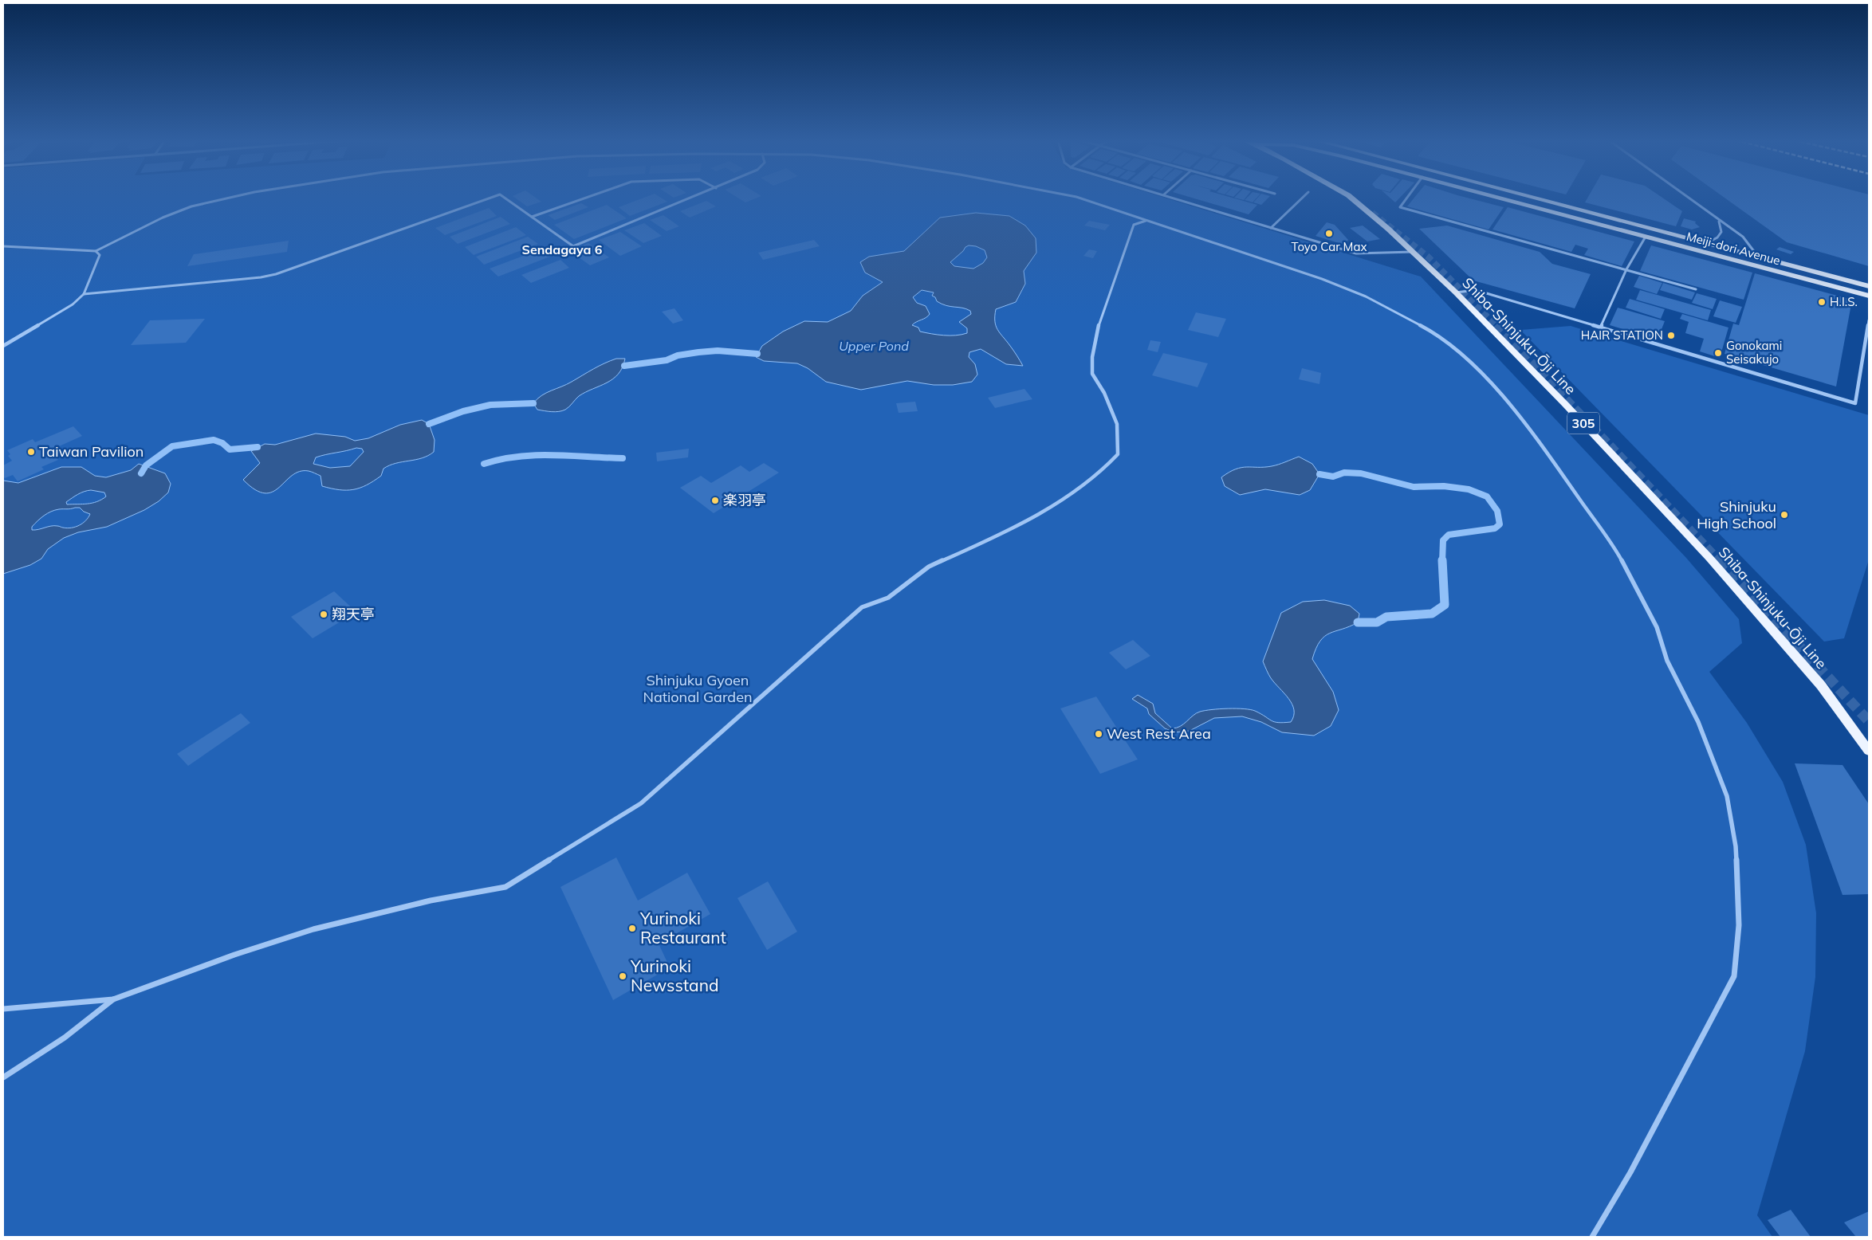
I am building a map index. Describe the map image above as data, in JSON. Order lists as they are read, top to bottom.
{
  "streets": {
    "main road": ["Meiji-dori Avenue", "Shiba-Shinjuku-Ōji Line", "305"]
  },
  "districts": ["Sendagaya 6"],
  "water": ["Upper Pond"],
  "parks": ["Shinjuku Gyoen National Garden"],
  "places": [
    "Toyo Car Max",
    "H.I.S.",
    "HAIR STATION",
    "Gonokami Seisakujo",
    "Taiwan Pavilion",
    "楽羽亭",
    "Shinjuku High School",
    "翔天亭",
    "West Rest Area",
    "Yurinoki Restaurant",
    "Yurinoki Newsstand"
  ]
}
